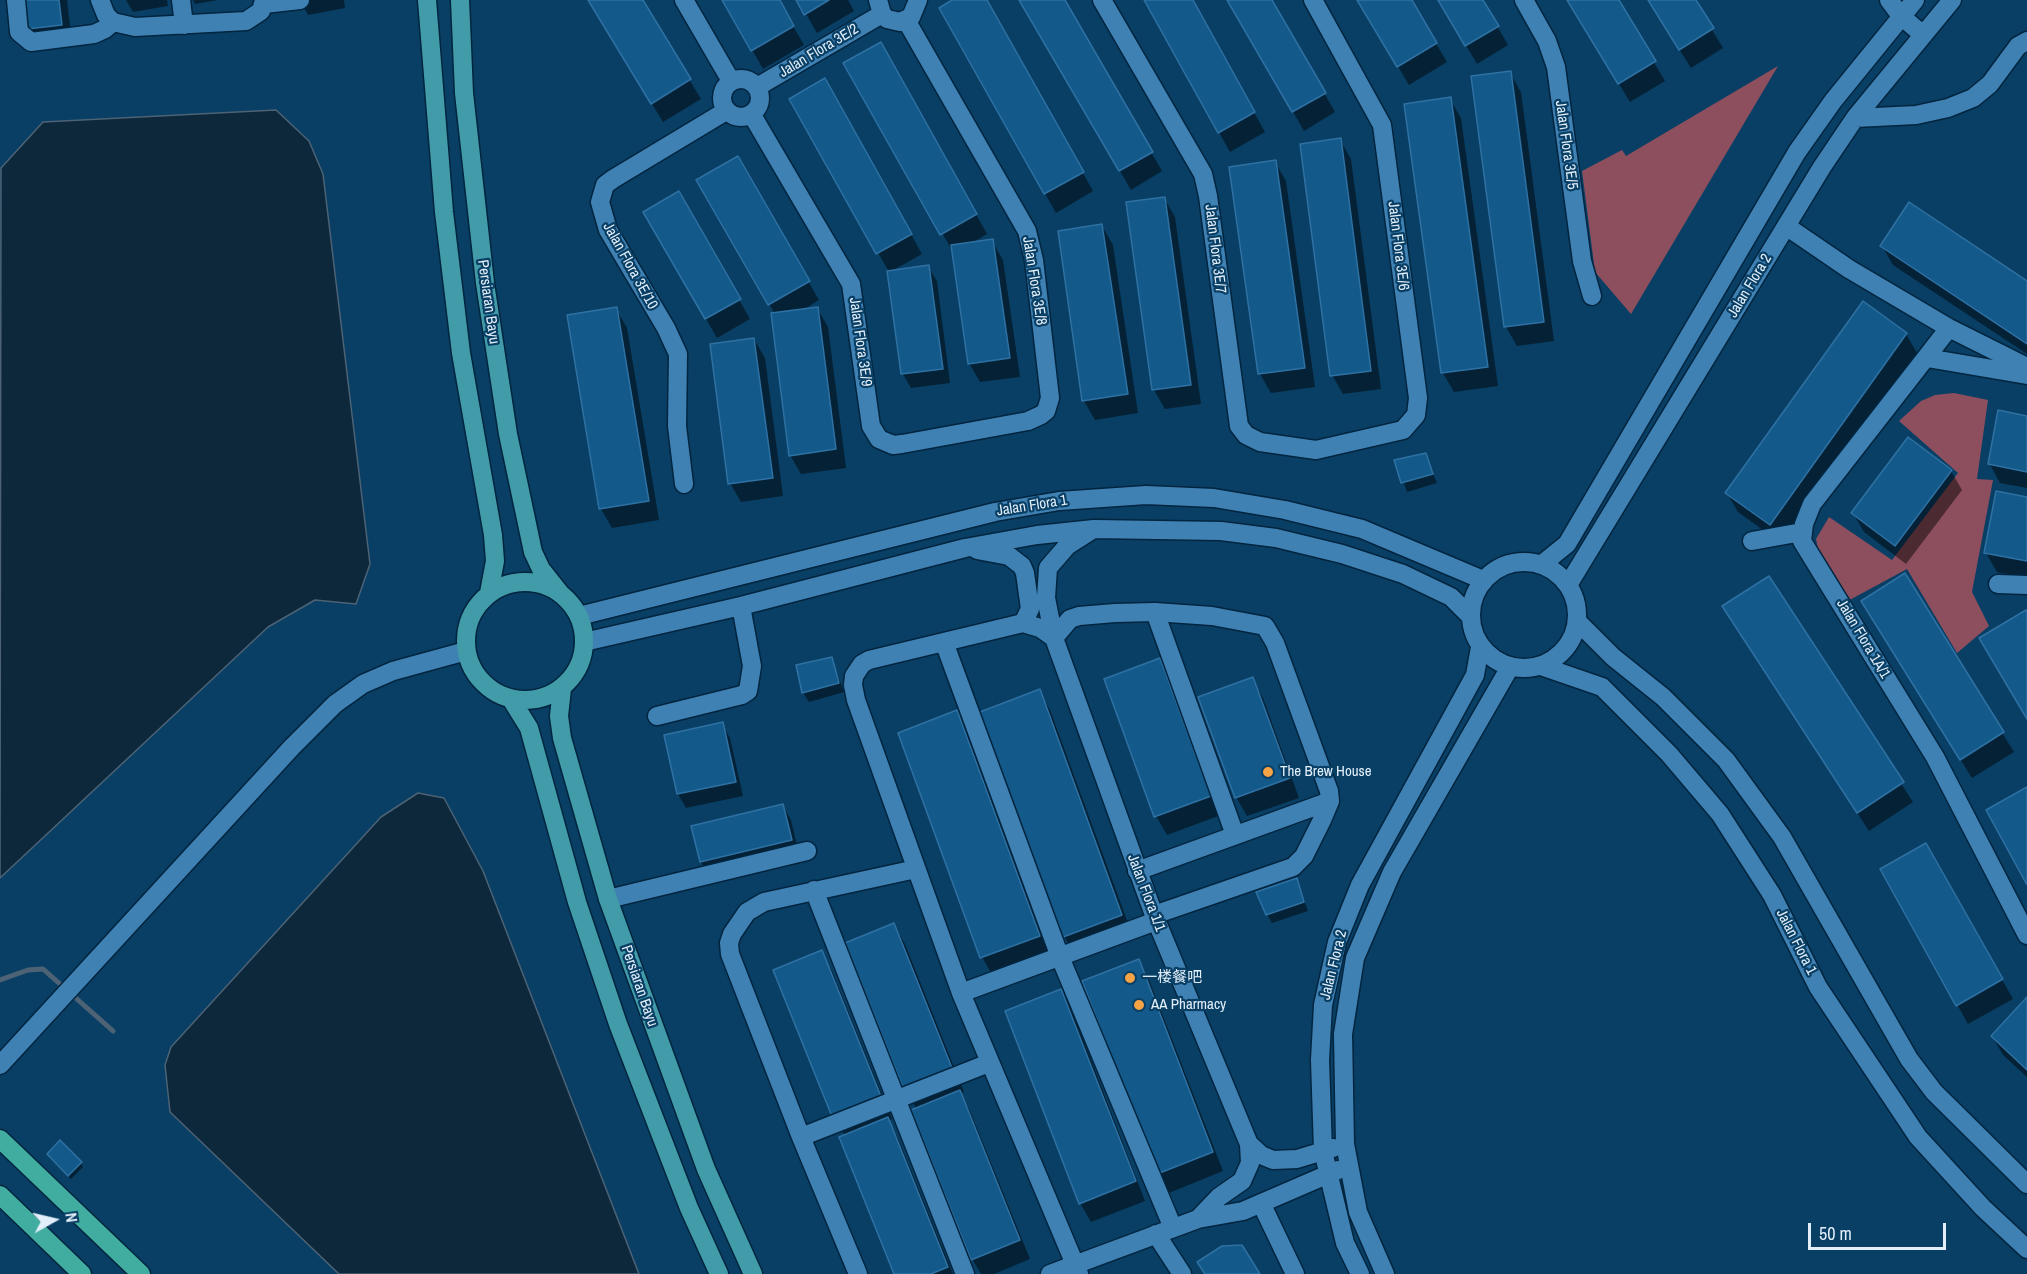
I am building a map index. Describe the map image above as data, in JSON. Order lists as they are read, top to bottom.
{
  "streets": {
    "main road": ["Persiaran Bayu"],
    "street": [
      "Jalan Flora 3E/2",
      "Jalan Flora 3E/5",
      "Jalan Flora 3E/6",
      "Jalan Flora 3E/7",
      "Jalan Flora 3E/10",
      "Jalan Flora 3E/8",
      "Jalan Flora 2",
      "Jalan Flora 3E/9",
      "Jalan Flora 1",
      "Jalan Flora 1A/1",
      "Jalan Flora 1/1"
    ]
  },
  "crossings": [
    ["Jalan Flora 3E/2", "Jalan Flora 3E/10"],
    ["Jalan Flora 3E/2", "Jalan Flora 3E/9"],
    ["Jalan Flora 3E/6", "Jalan Flora 3E/7"],
    ["Jalan Flora 3E/10", "Jalan Flora 3E/9"],
    ["Jalan Flora 3E/8", "Jalan Flora 3E/9"],
    ["Jalan Flora 2", "Jalan Flora 1"],
    ["Persiaran Bayu", "Jalan Flora 1"],
    ["Jalan Flora 1", "Jalan Flora 1/1"]
  ],
  "places": ["The Brew House", "一楼餐吧", "AA Pharmacy"],
  "scale_bar": "50 m",
  "north": "right"
}
